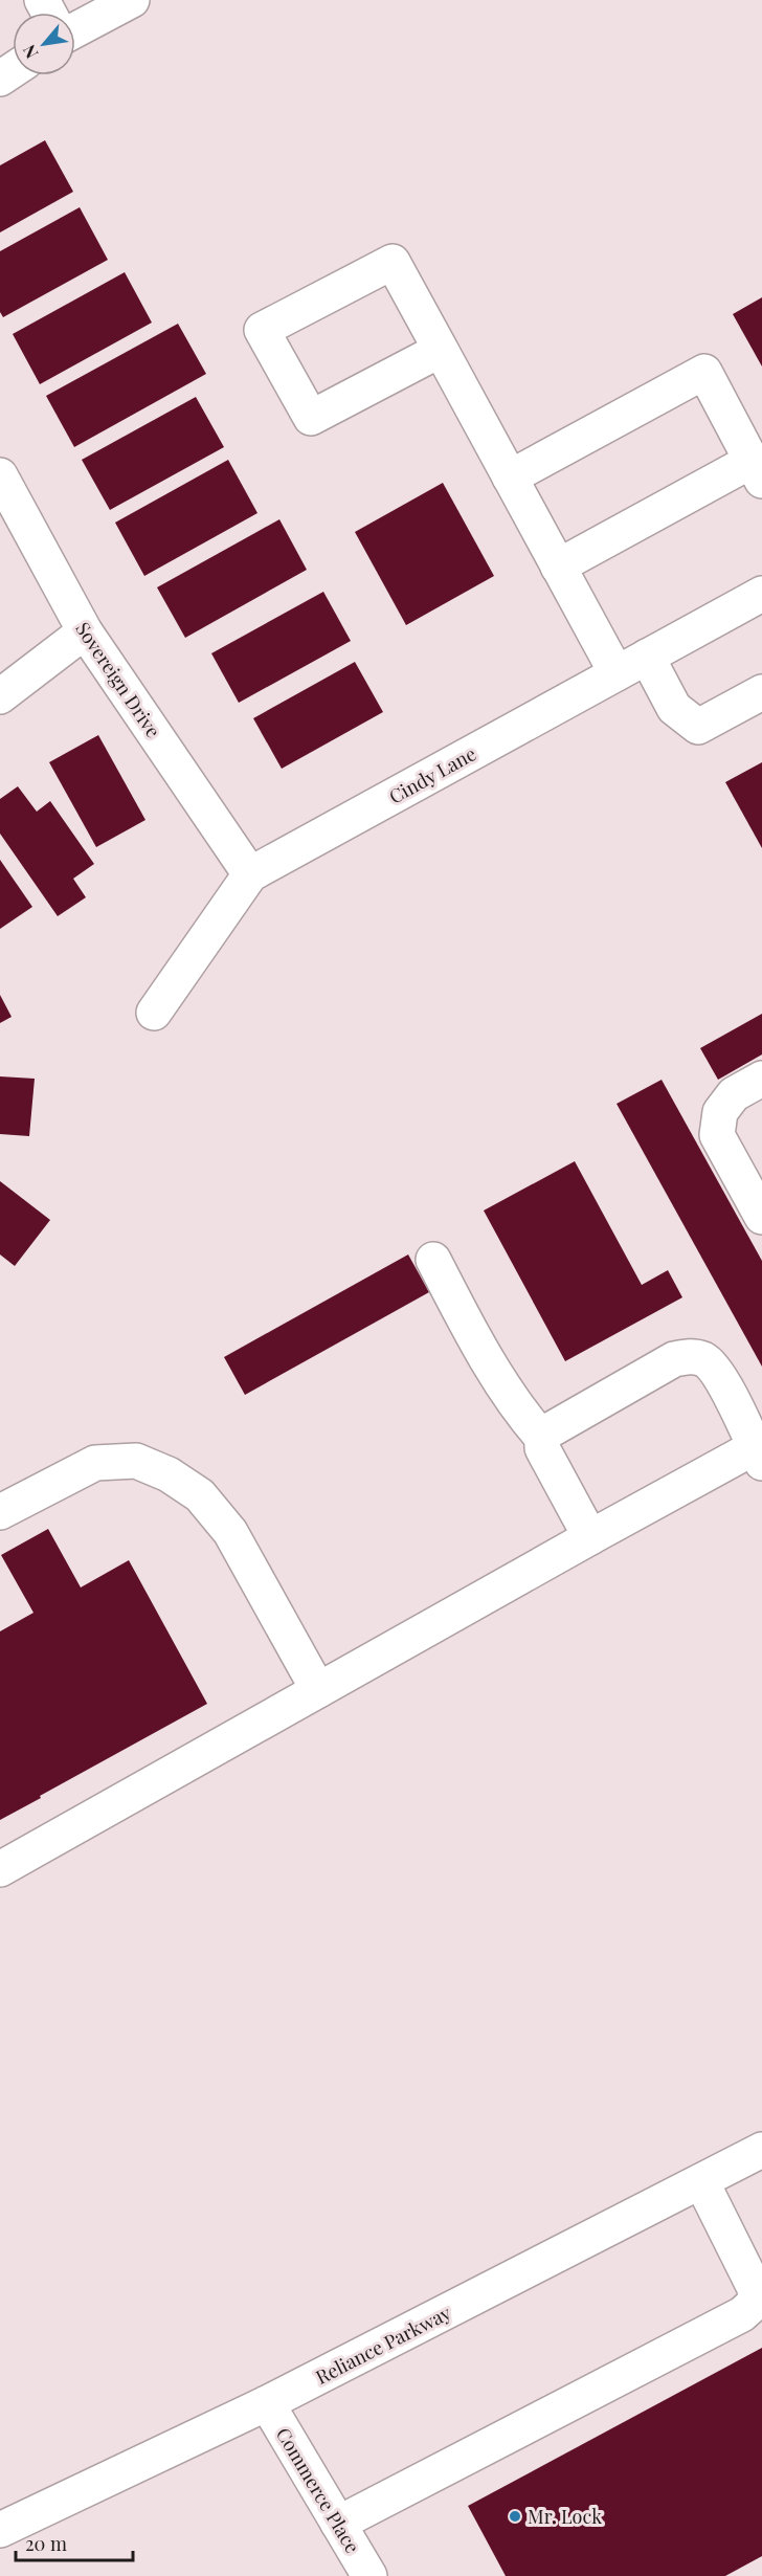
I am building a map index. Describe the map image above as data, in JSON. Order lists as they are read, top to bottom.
{
  "streets": {
    "street": [
      "Sovereign Drive",
      "Cindy Lane",
      "Reliance Parkway",
      "Commerce Place"
    ]
  },
  "crossings": [
    ["Sovereign Drive", "Cindy Lane"],
    ["Reliance Parkway", "Commerce Place"]
  ],
  "places": ["Mr. Lock"],
  "scale_bar": "20 m",
  "north": "bottom left"
}
